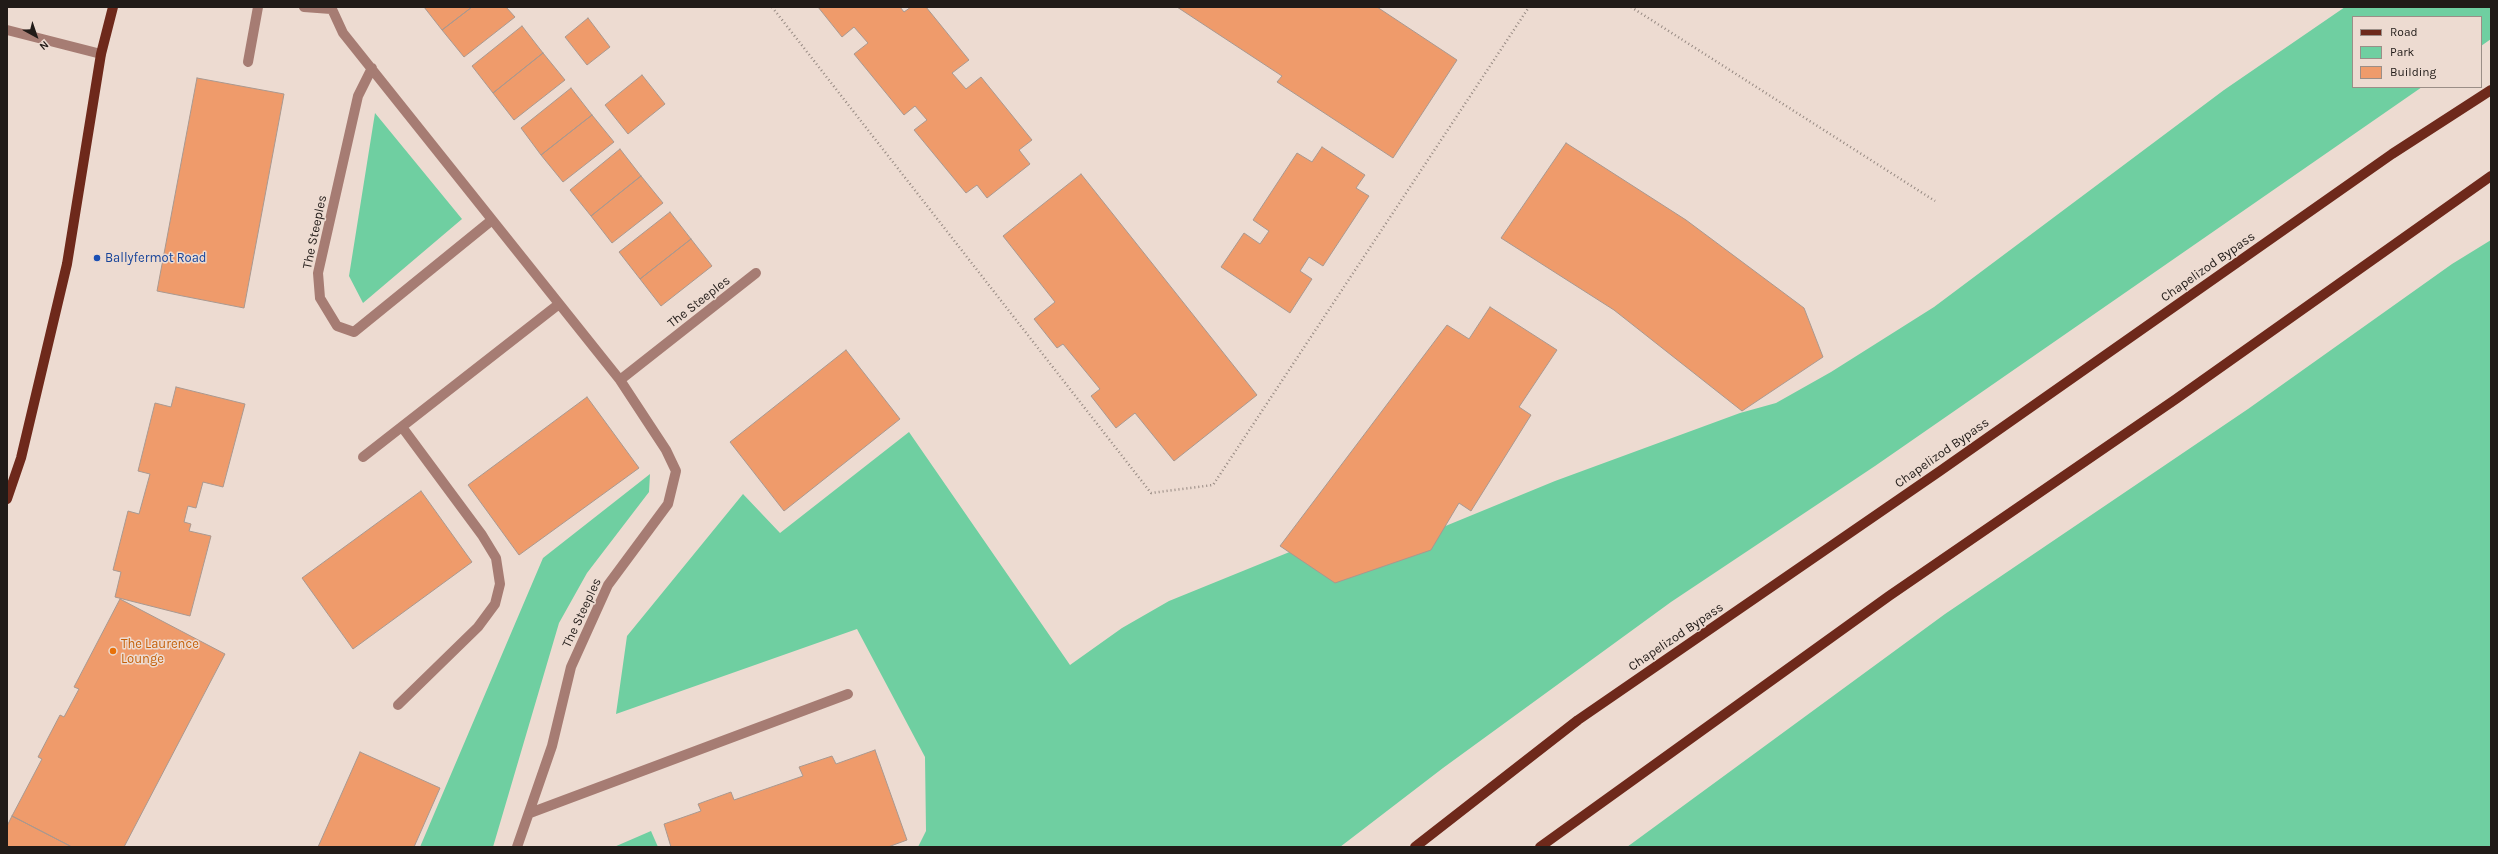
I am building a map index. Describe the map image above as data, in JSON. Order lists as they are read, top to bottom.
{
  "streets": {
    "main road": ["Chapelizod Bypass"],
    "street": ["The Steeples"]
  },
  "places": ["Ballyfermot Road", "The Laurence Lounge"],
  "legend": ["Road", "Park", "Building"],
  "north": "bottom right"
}
